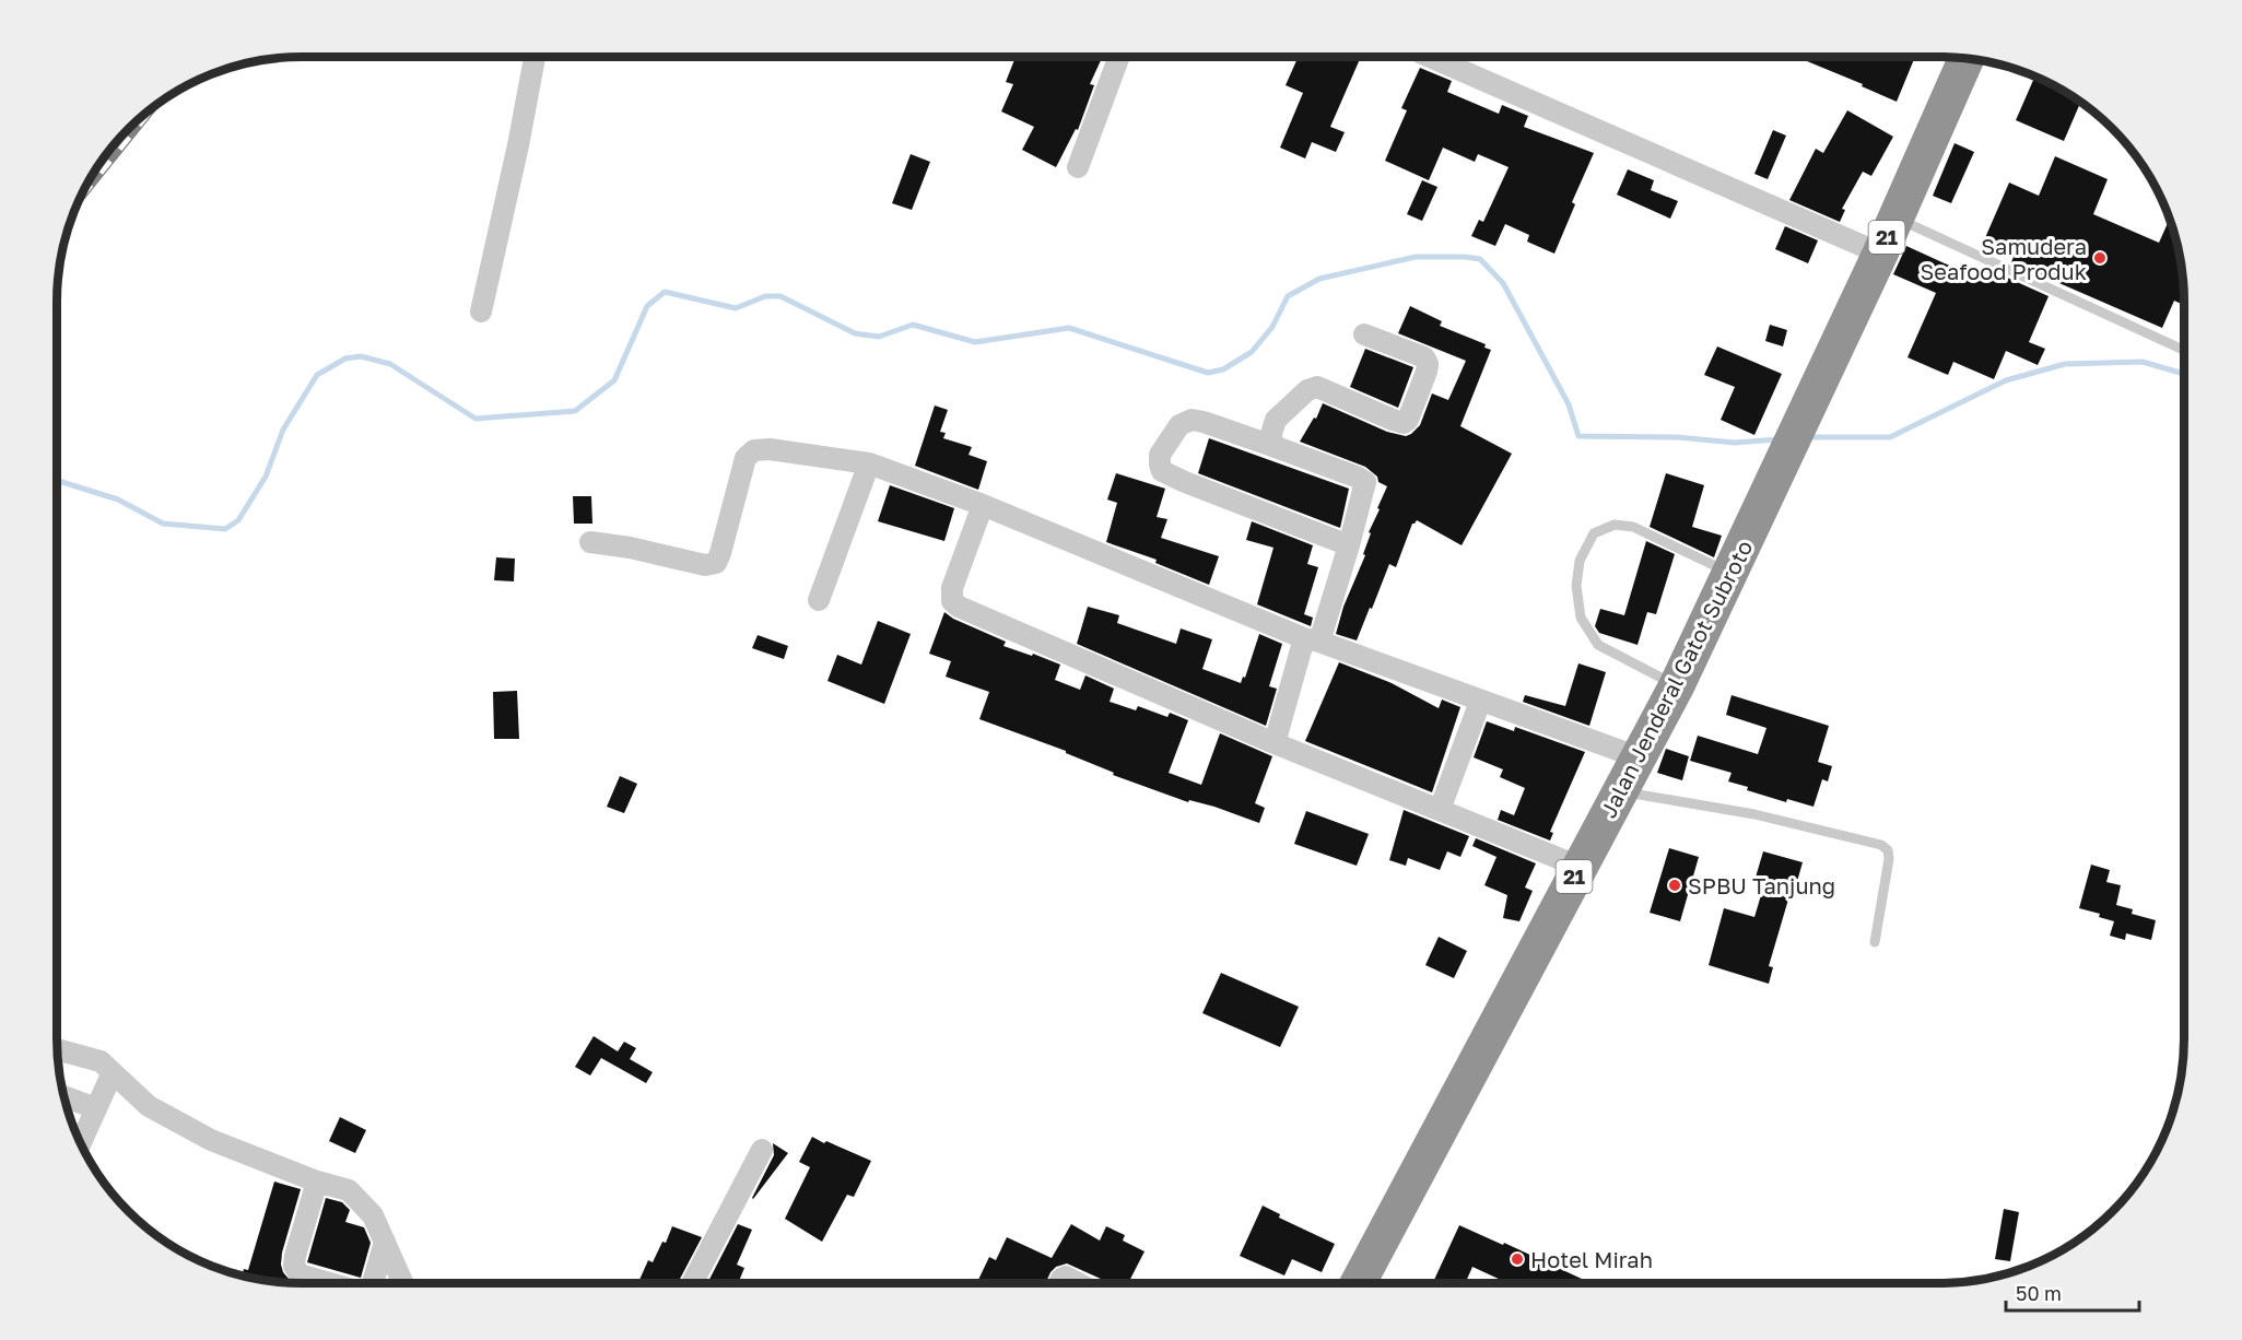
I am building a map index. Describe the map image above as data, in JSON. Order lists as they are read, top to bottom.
{
  "streets": {
    "highway": ["21", "Jalan Jenderal Gatot Subroto"]
  },
  "places": ["Samudera Seafood Produk", "SPBU Tanjung", "Hotel Mirah"],
  "scale_bar": "50 m"
}
